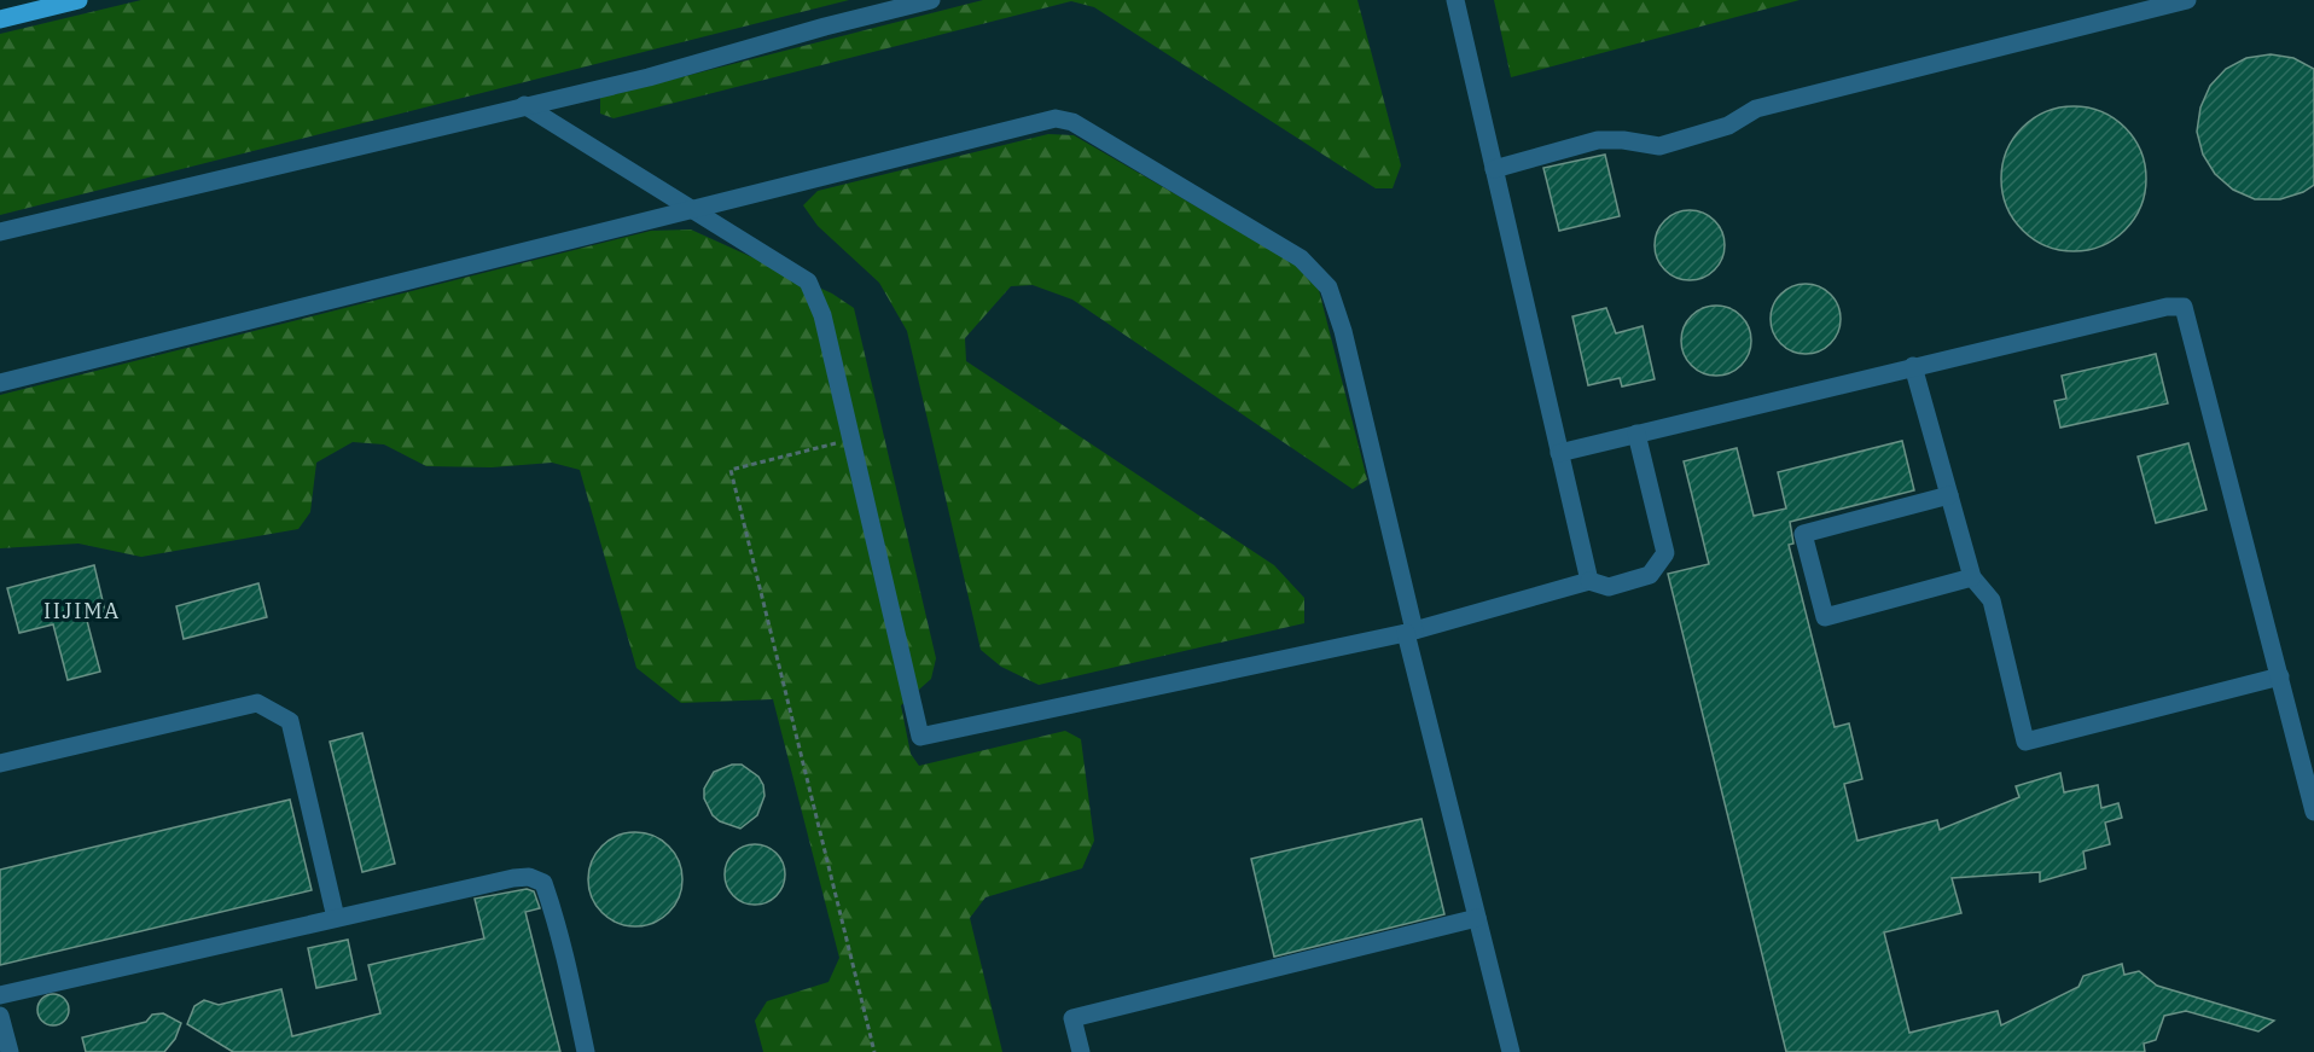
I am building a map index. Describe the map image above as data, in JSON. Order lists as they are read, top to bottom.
{
  "districts": ["IIJIMA"]
}
